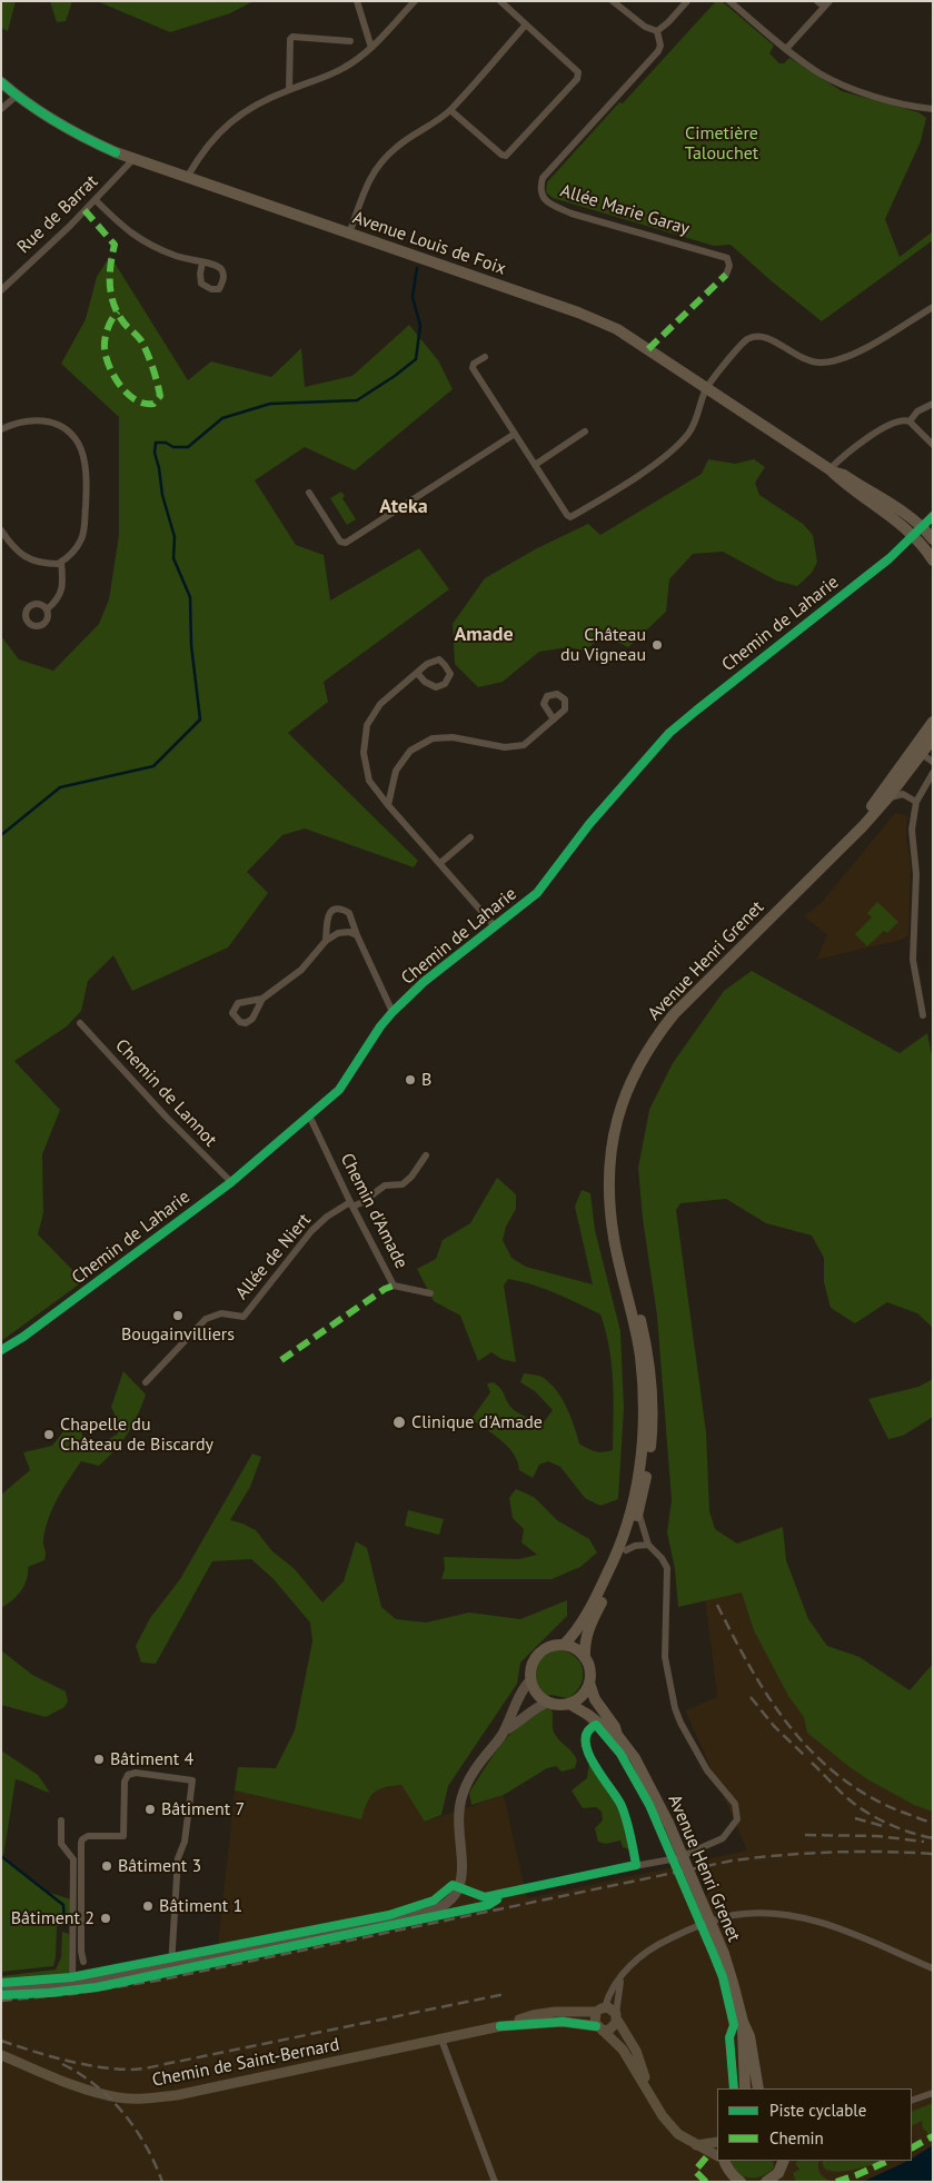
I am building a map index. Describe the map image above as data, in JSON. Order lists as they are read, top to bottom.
{
  "streets": {
    "main road": ["Avenue Louis de Foix", "Avenue Henri Grenet", "Chemin de Saint-Bernard"],
    "street": [
      "Allée Marie Garay",
      "Rue de Barrat",
      "Chemin de Laharie",
      "Chemin de Lannot",
      "Chemin d'Amade",
      "Allée de Niert"
    ]
  },
  "crossings": [
    ["Rue de Barrat", "Avenue Louis de Foix"],
    ["Avenue Louis de Foix", "Chemin de Laharie"],
    ["Chemin de Laharie", "Chemin de Lannot"],
    ["Chemin de Laharie", "Chemin d'Amade"],
    ["Chemin d'Amade", "Allée de Niert"]
  ],
  "districts": ["Ateka", "Amade"],
  "parks": ["Cimetière Talouchet"],
  "places": [
    "Château du Vigneau",
    "B",
    "Bougainvilliers",
    "Clinique d'Amade",
    "Chapelle du Château de Biscardy",
    "Bâtiment 4",
    "Bâtiment 7",
    "Bâtiment 3",
    "Bâtiment 1",
    "Bâtiment 2"
  ],
  "legend": ["Piste cyclable", "Chemin"]
}
